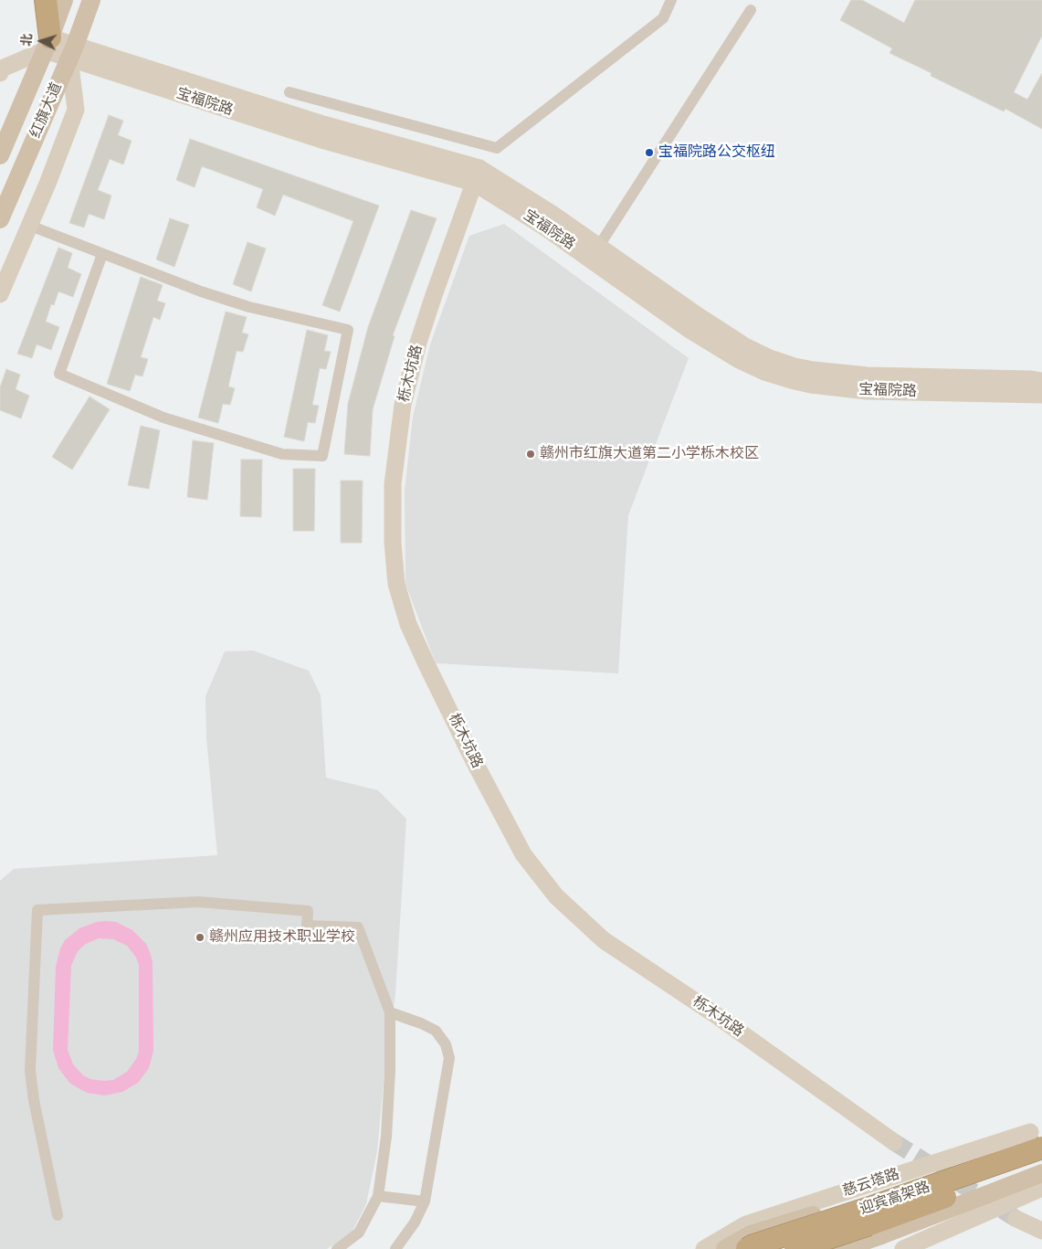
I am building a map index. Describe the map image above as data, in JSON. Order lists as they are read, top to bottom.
{
  "streets": {
    "highway": ["迎宾高架路"],
    "main road": ["红旗大道", "慈云塔路"],
    "street": ["宝福院路", "栎木坑路"]
  },
  "crossings": [
    ["宝福院路", "红旗大道"],
    ["宝福院路", "栎木坑路"],
    ["慈云塔路", "迎宾高架路"]
  ],
  "places": ["宝福院路公交枢纽", "赣州市红旗大道第二小学栎木校区", "赣州应用技术职业学校"],
  "north": "left"
}
